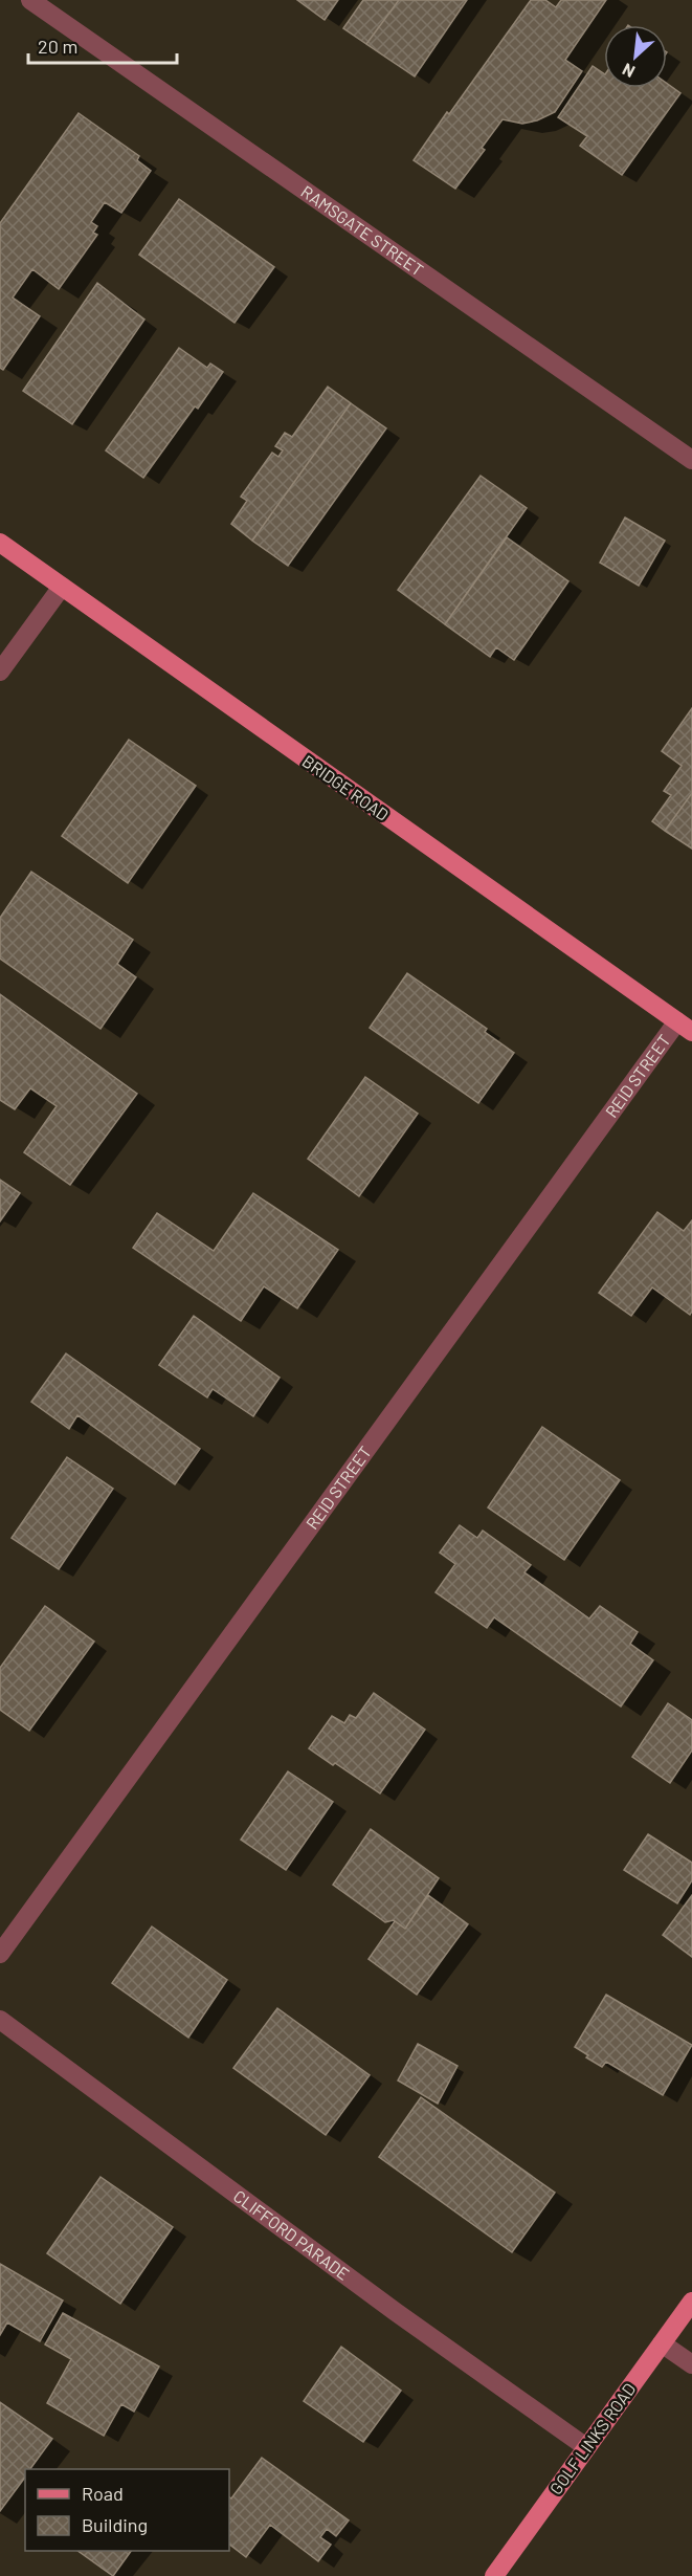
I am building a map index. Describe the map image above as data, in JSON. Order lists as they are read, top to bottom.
{
  "streets": {
    "main road": ["BRIDGE ROAD", "GOLF LINKS ROAD"],
    "street": ["RAMSGATE STREET", "REID STREET", "CLIFFORD PARADE"]
  },
  "crossings": [
    ["BRIDGE ROAD", "REID STREET"],
    ["CLIFFORD PARADE", "GOLF LINKS ROAD"]
  ],
  "legend": ["Road", "Building"],
  "scale_bar": "20 m",
  "north": "bottom left"
}
